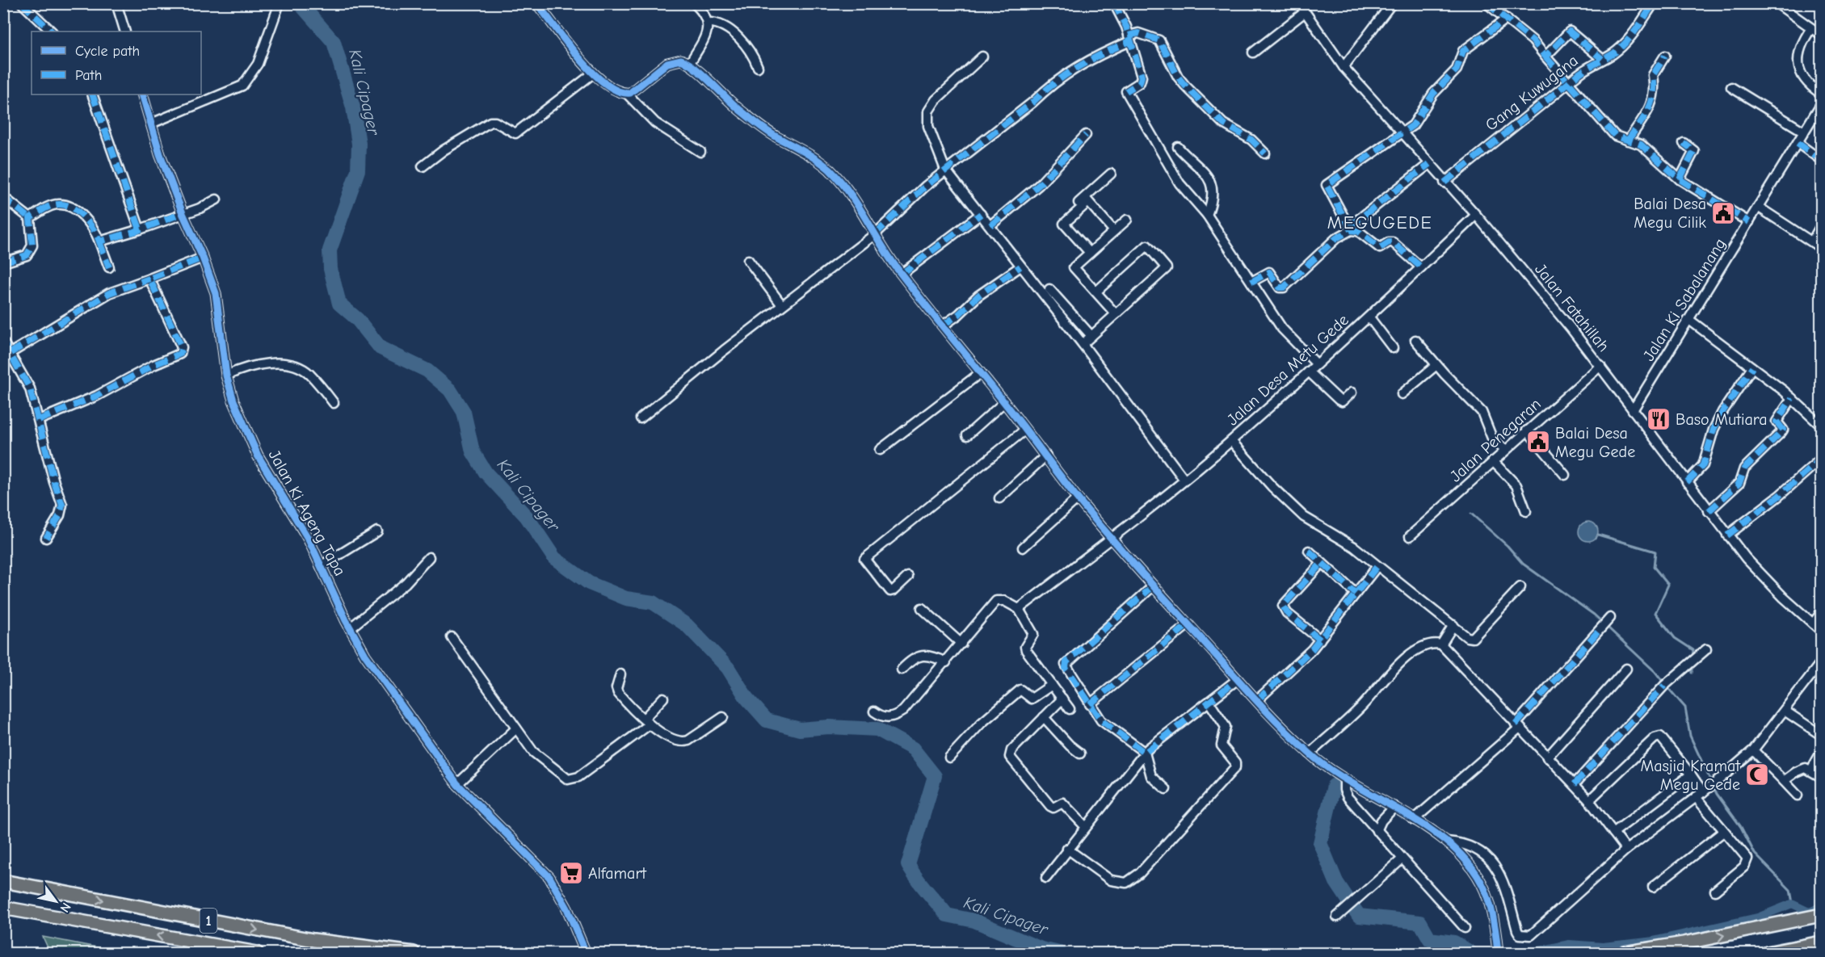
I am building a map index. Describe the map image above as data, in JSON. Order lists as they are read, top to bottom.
{
  "streets": {
    "highway": ["1"],
    "street": [
      "Gang Kuwugana",
      "Jalan Ki Sabalanang",
      "Jalan Fatahillah",
      "Jalan Desa Metu Gede",
      "Jalan Penegaran",
      "Jalan Ki Ageng Tapa"
    ]
  },
  "crossings": [
    ["Gang Kuwugana", "Jalan Fatahillah"],
    ["Jalan Ki Sabalanang", "Jalan Fatahillah"],
    ["Jalan Fatahillah", "Jalan Desa Metu Gede"],
    ["Jalan Fatahillah", "Jalan Penegaran"]
  ],
  "districts": ["MEGUGEDE"],
  "water": ["Kali Cipager"],
  "places": {
    "public building": ["Balai Desa Megu Cilik", "Balai Desa Megu Gede"],
    "restaurant": ["Baso Mutiara"],
    "mosque": ["Masjid Kramat Megu Gede"],
    "supermarket": ["Alfamart"]
  },
  "legend": ["Cycle path", "Path"],
  "north": "bottom right"
}
